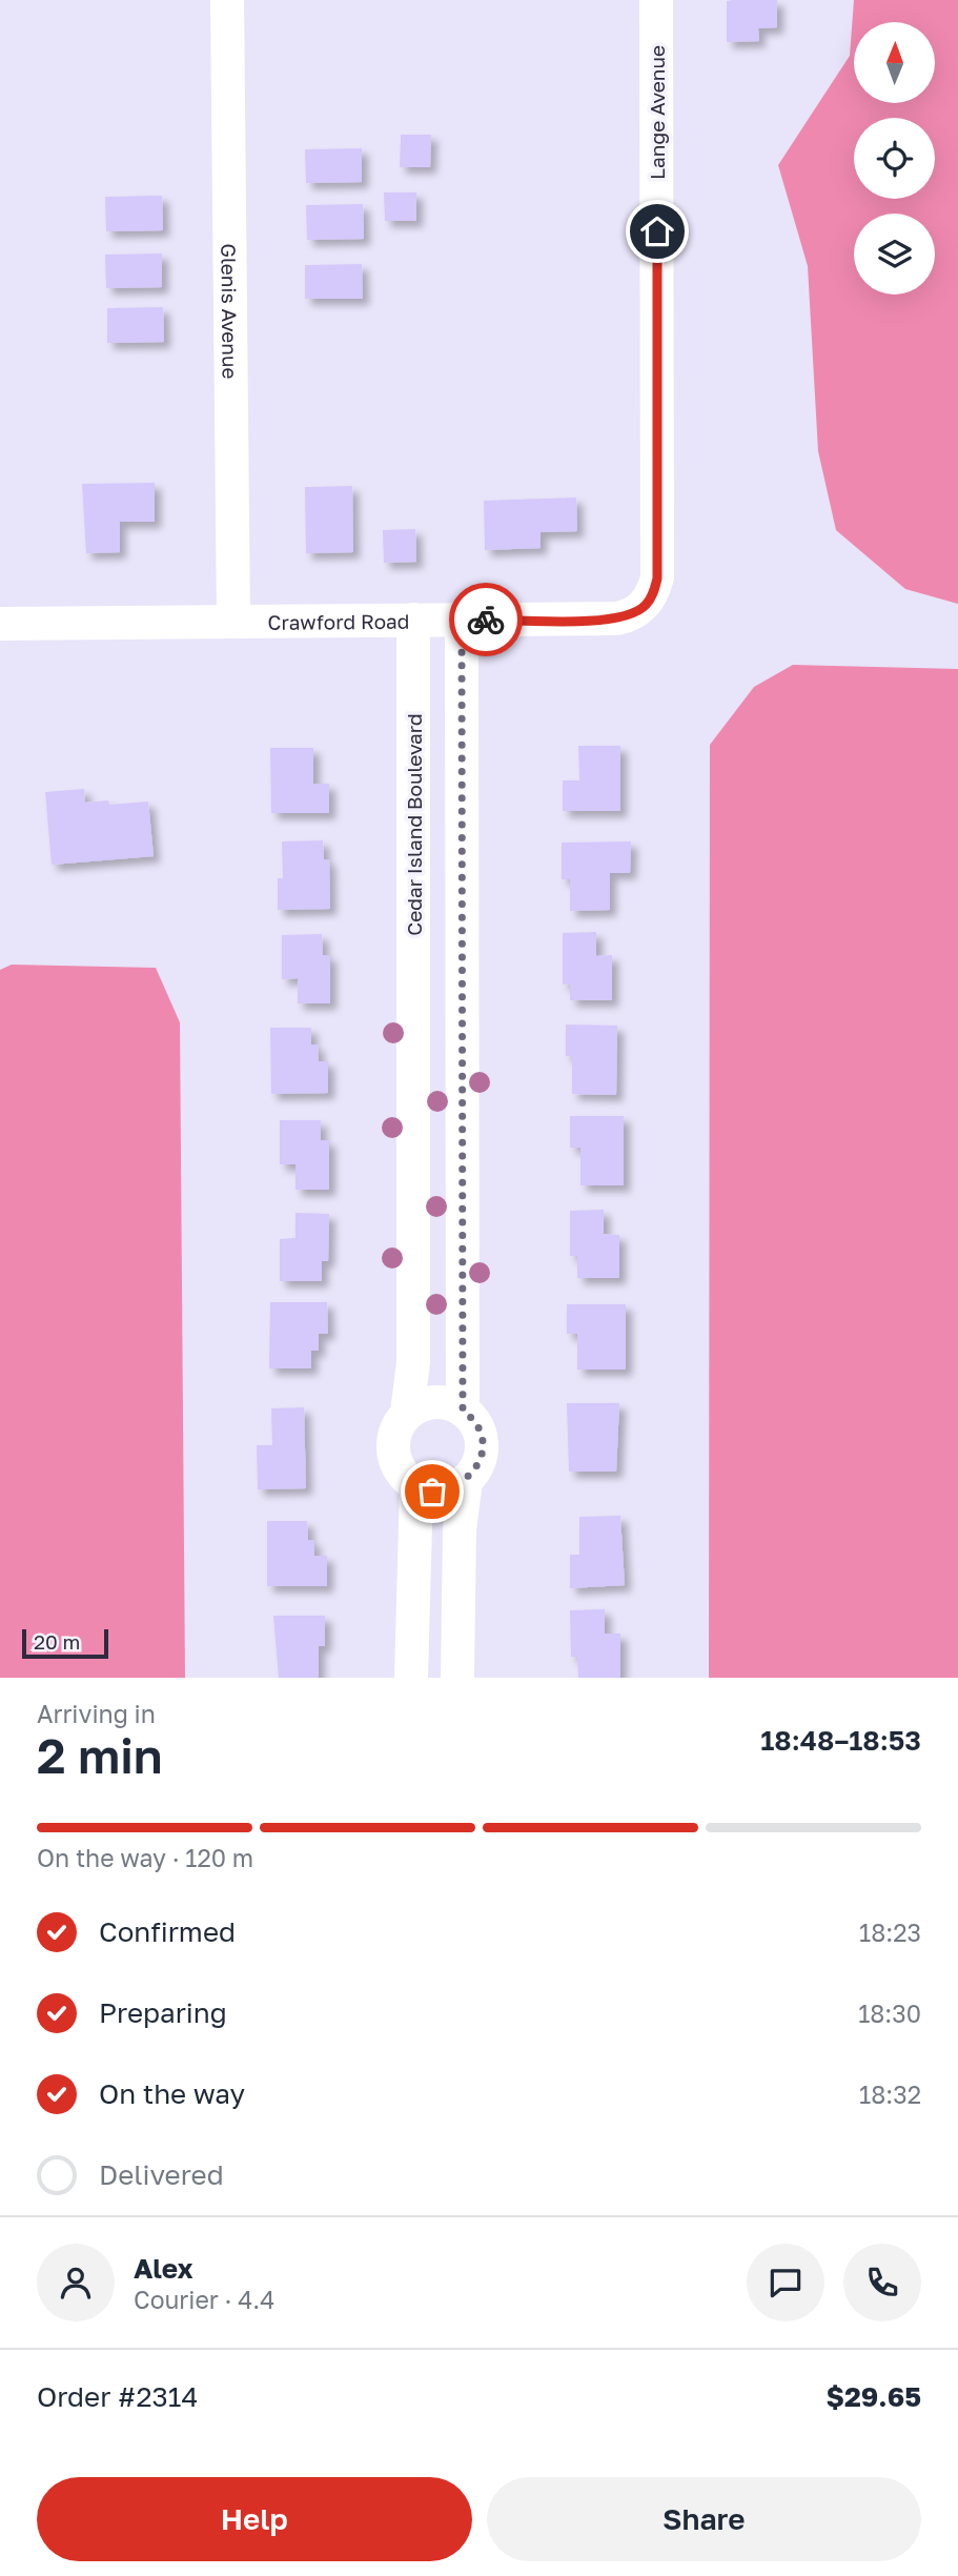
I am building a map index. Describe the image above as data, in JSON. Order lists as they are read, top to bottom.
{
  "streets": {
    "street": [
      "Lange Avenue",
      "Glenis Avenue",
      "Crawford Road",
      "Cedar Island Boulevard"
    ]
  },
  "crossings": [
    ["Lange Avenue", "Crawford Road"],
    ["Glenis Avenue", "Crawford Road"],
    ["Crawford Road", "Cedar Island Boulevard"]
  ],
  "scale_bar": "20 m",
  "north": "top",
  "page": {
    "scale": "20 m",
    "heading": ["2 min", "Arriving in", "18:48–18:53"],
    "panel": [
      "Alex",
      "Courier · 4.4",
      "Order #2314",
      "$29.65"
    ],
    "bar": "On the way · 120 m",
    "list": [
      ["Confirmed", "18:23"],
      ["Preparing", "18:30"],
      ["On the way", "18:32"],
      "Delivered"
    ],
    "buttons": ["Help", "Share"]
  }
}
